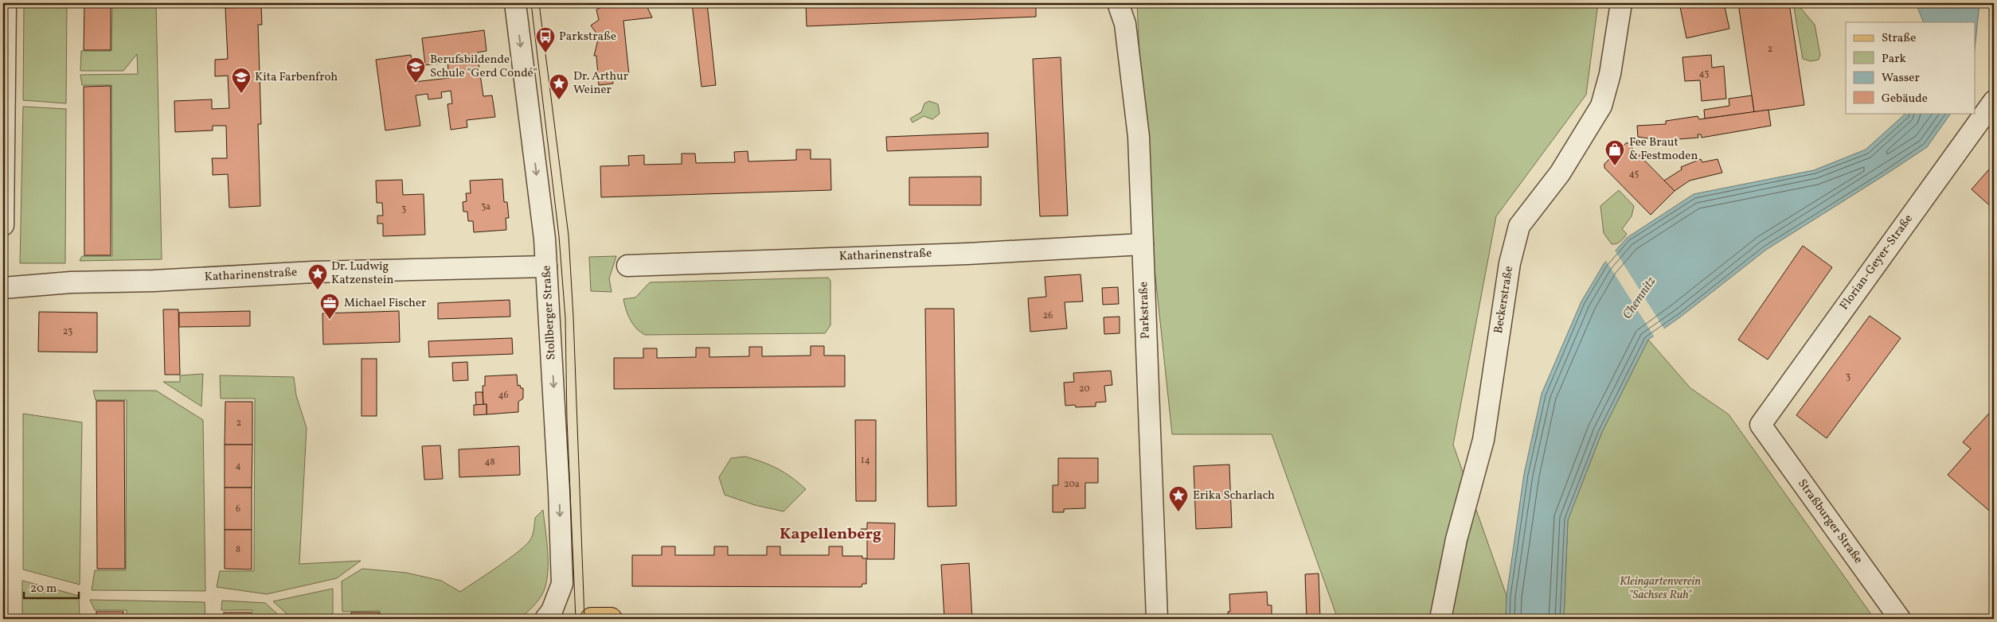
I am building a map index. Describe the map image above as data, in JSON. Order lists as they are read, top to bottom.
{
  "streets": {
    "street": [
      "Katharinenstraße",
      "Florian-Geyer-Straße",
      "Beckerstraße",
      "Parkstraße",
      "Stollberger Straße",
      "Straßburger Straße"
    ]
  },
  "crossings": [
    ["Katharinenstraße", "Parkstraße"],
    ["Katharinenstraße", "Stollberger Straße"],
    ["Florian-Geyer-Straße", "Straßburger Straße"]
  ],
  "one_way": ["Stollberger Straße"],
  "districts": ["Kapellenberg"],
  "water": ["Chemnitz"],
  "parks": ["Kleingartenverein \"Sachses Ruh\""],
  "places": {
    "bus stop": ["Parkstraße"],
    "school or university": ["Berufsbildende Schule \"Gerd Condé\"", "Kita Farbenfroh"],
    "place": ["Dr. Arthur Weiner", "Dr. Ludwig Katzenstein", "Erika Scharlach"],
    "shop": ["Fee Braut & Festmoden"],
    "office": ["Michael Fischer"]
  },
  "house_numbers": [
    "2",
    "43",
    "45",
    "3a",
    "3",
    "26",
    "23",
    "3",
    "20",
    "46",
    "2",
    "14",
    "48",
    "4",
    "20a",
    "6",
    "8"
  ],
  "legend": [
    "Straße",
    "Park",
    "Wasser",
    "Gebäude"
  ],
  "scale_bar": "20 m"
}
